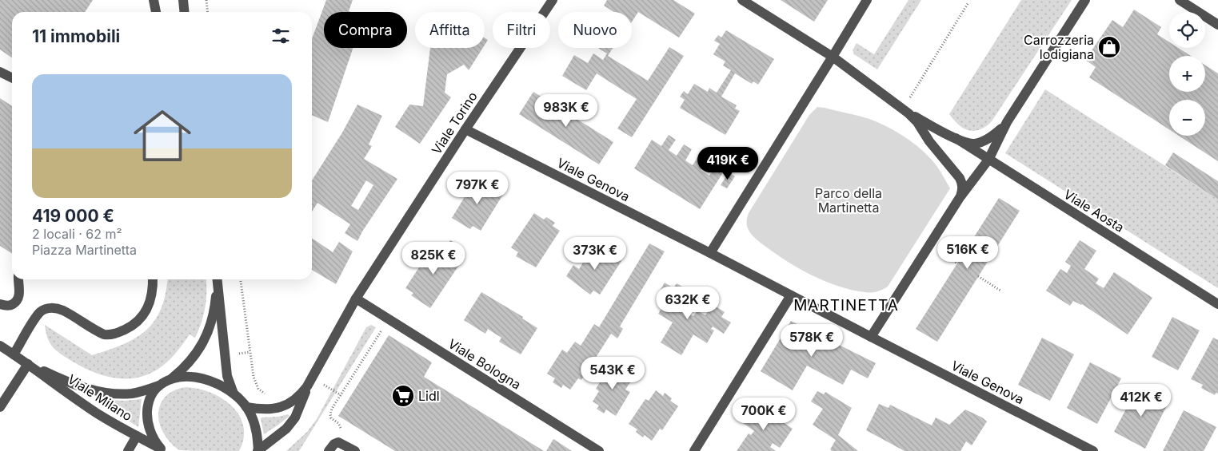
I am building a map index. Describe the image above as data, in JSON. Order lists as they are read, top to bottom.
{
  "streets": {
    "street": [
      "Viale Torino",
      "Viale Genova",
      "Viale Aosta",
      "Viale Bologna",
      "Viale Milano"
    ]
  },
  "crossings": [
    ["Viale Torino", "Viale Genova"],
    ["Viale Torino", "Viale Bologna"],
    ["Viale Torino", "Viale Milano"]
  ],
  "districts": ["MARTINETTA"],
  "parks": ["Parco della Martinetta"],
  "places": {
    "shop": ["Carrozzeria lodigiana"],
    "supermarket": ["Lidl"]
  },
  "page": {
    "map_buttons": ["+", "−"],
    "chip": [
      "Compra",
      "Affitta",
      "Filtri",
      "Nuovo"
    ],
    "heading": "11 immobili",
    "list": [
      {
        "name": "419 000 €",
        "note": "2 locali · 62 m² · Piazza Martinetta"
      }
    ],
    "price": [
      "983K €",
      "419K €",
      "797K €",
      "516K €",
      "373K €",
      "825K €",
      "632K €",
      "578K €",
      "543K €",
      "412K €",
      "700K €"
    ]
  }
}
